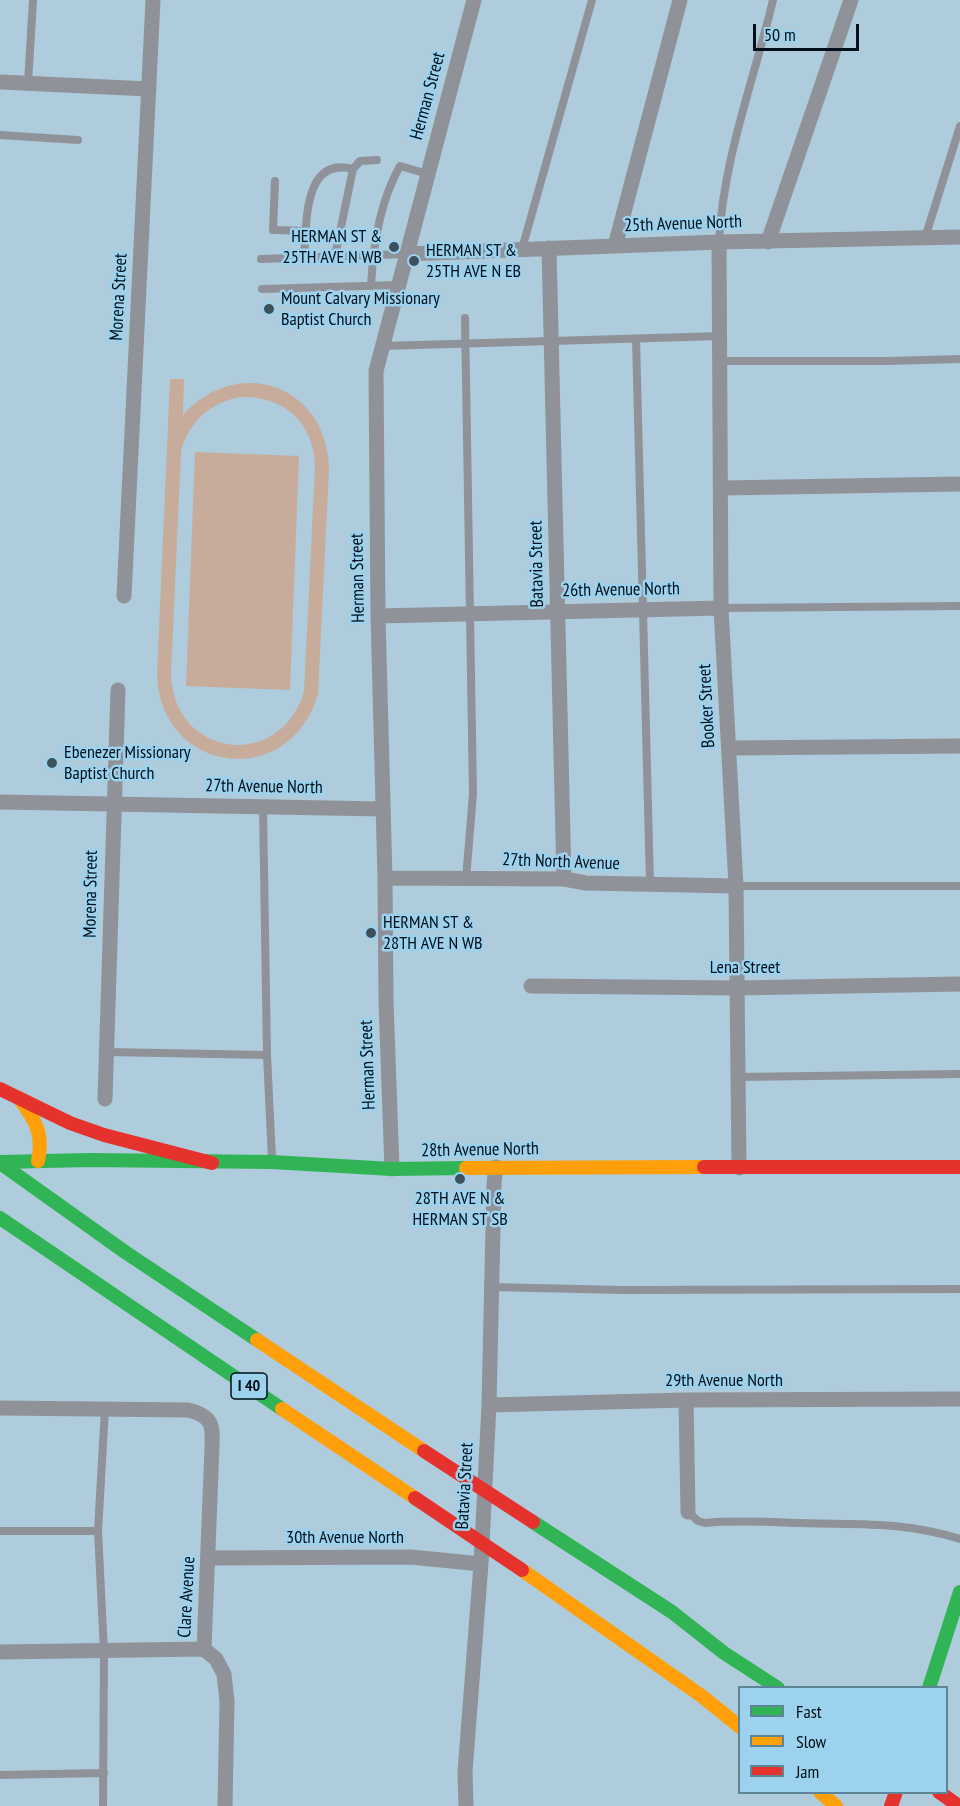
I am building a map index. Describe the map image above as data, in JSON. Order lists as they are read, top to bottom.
{
  "streets": {
    "main road": ["28th Avenue North", "I 40"],
    "street": [
      "Herman Street",
      "25th Avenue North",
      "Morena Street",
      "Batavia Street",
      "26th Avenue North",
      "Booker Street",
      "27th Avenue North",
      "27th North Avenue",
      "Lena Street",
      "29th Avenue North",
      "30th Avenue North",
      "Clare Avenue"
    ]
  },
  "crossings": [
    ["Herman Street", "25th Avenue North"],
    ["Herman Street", "26th Avenue North"],
    ["Herman Street", "27th Avenue North"],
    ["Herman Street", "27th North Avenue"],
    ["Herman Street", "28th Avenue North"],
    ["25th Avenue North", "Batavia Street"],
    ["25th Avenue North", "Booker Street"],
    ["Morena Street", "27th Avenue North"],
    ["Batavia Street", "26th Avenue North"],
    ["Batavia Street", "27th North Avenue"],
    ["Batavia Street", "28th Avenue North"],
    ["Batavia Street", "29th Avenue North"],
    ["Batavia Street", "30th Avenue North"],
    ["26th Avenue North", "Booker Street"],
    ["Booker Street", "27th North Avenue"],
    ["Booker Street", "Lena Street"],
    ["Booker Street", "28th Avenue North"],
    ["28th Avenue North", "I 40"],
    ["30th Avenue North", "Clare Avenue"]
  ],
  "places": [
    "HERMAN ST & 25TH AVE N WB",
    "HERMAN ST & 25TH AVE N EB",
    "Mount Calvary Missionary Baptist Church",
    "Ebenezer Missionary Baptist Church",
    "HERMAN ST & 28TH AVE N WB",
    "28TH AVE N & HERMAN ST SB"
  ],
  "legend": ["Fast", "Slow", "Jam"],
  "scale_bar": "50 m"
}
